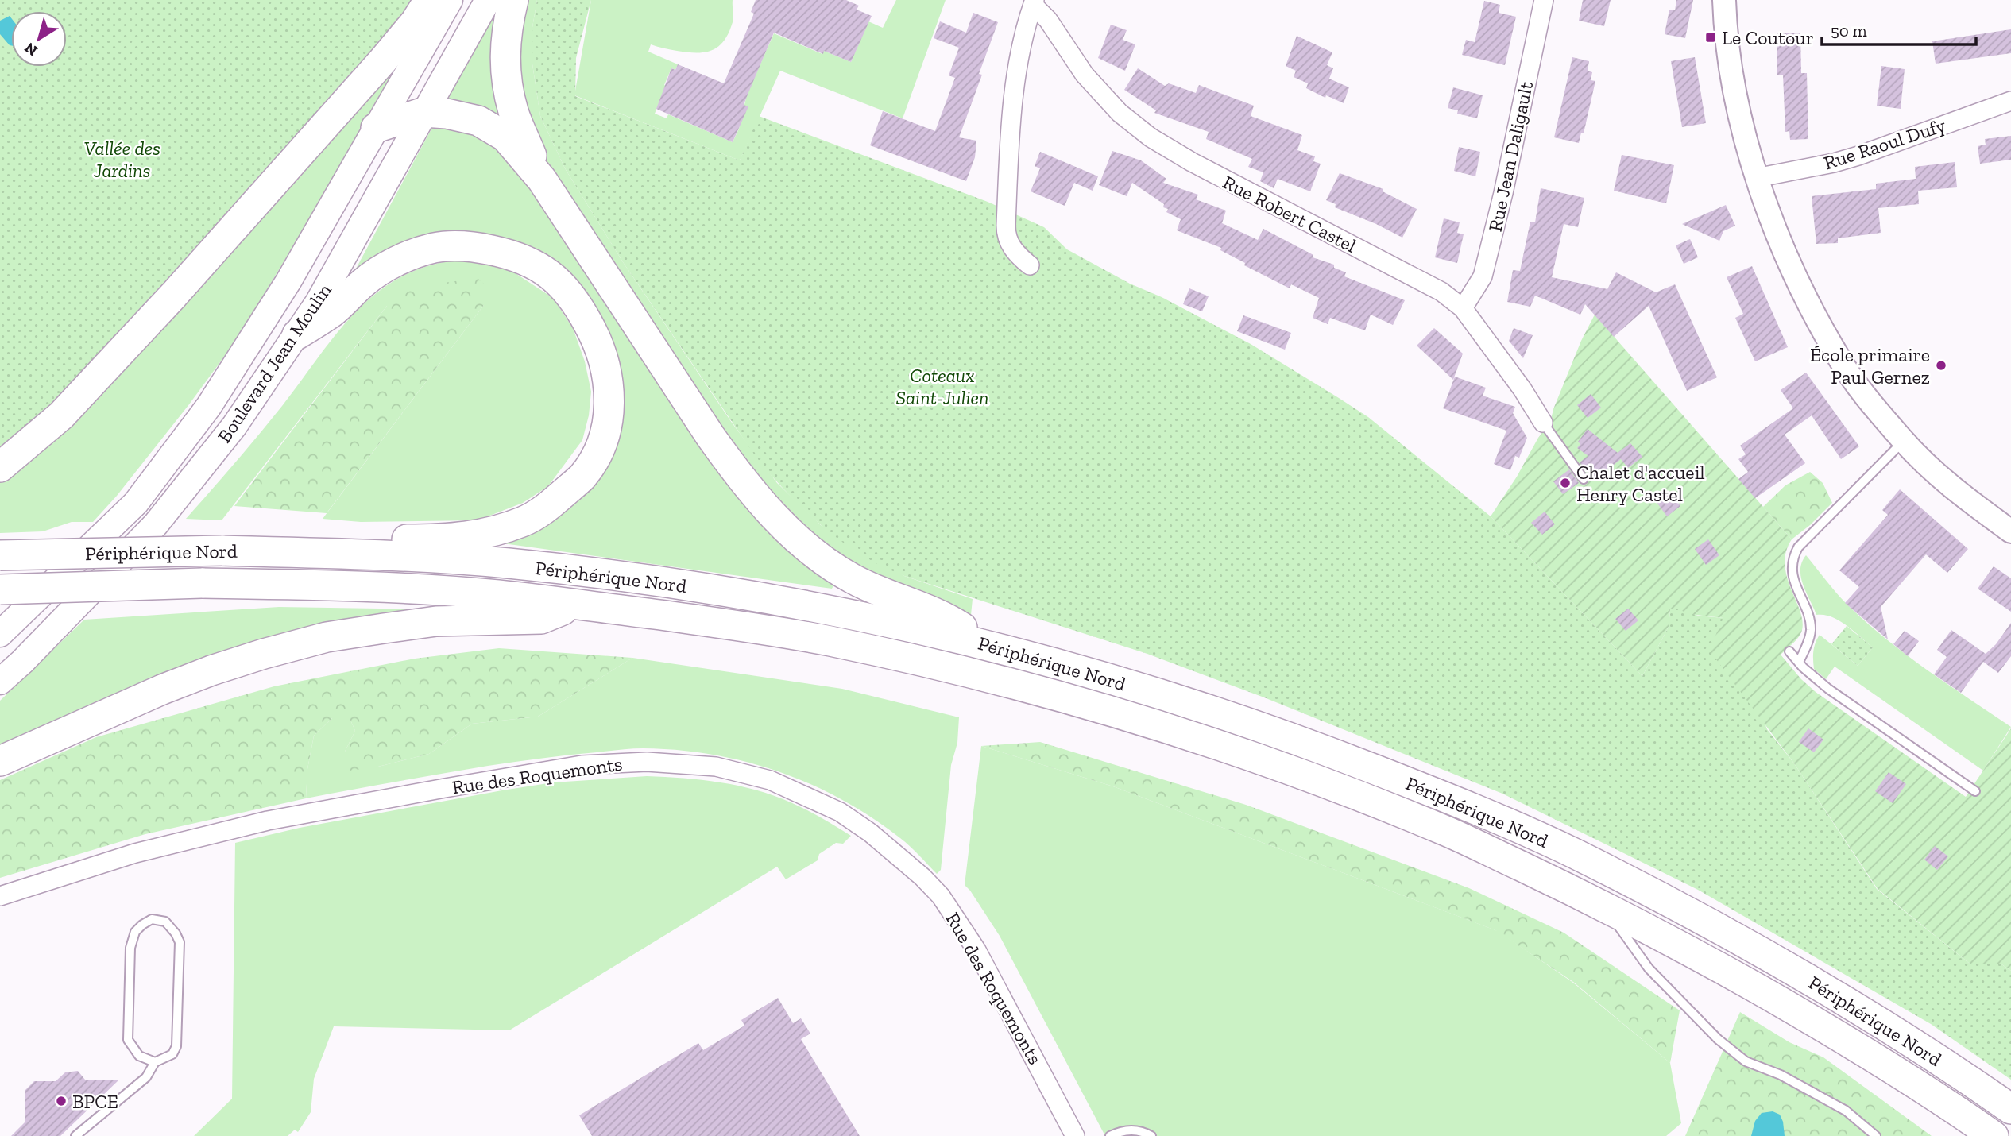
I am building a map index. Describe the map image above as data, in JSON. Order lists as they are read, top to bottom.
{
  "streets": {
    "highway": ["Périphérique Nord"],
    "main road": ["Boulevard Jean Moulin"],
    "street": [
      "Rue Raoul Dufy",
      "Rue Jean Daligault",
      "Rue Robert Castel",
      "Rue des Roquemonts"
    ]
  },
  "crossings": [
    ["Rue Jean Daligault", "Rue Robert Castel"]
  ],
  "parks": ["Vallée des Jardins", "Coteaux Saint-Julien"],
  "places": {
    "transit": ["Le Coutour"],
    "other": ["École primaire Paul Gernez", "Chalet d'accueil Henry Castel", "BPCE"]
  },
  "scale_bar": "50 m",
  "north": "bottom left"
}
